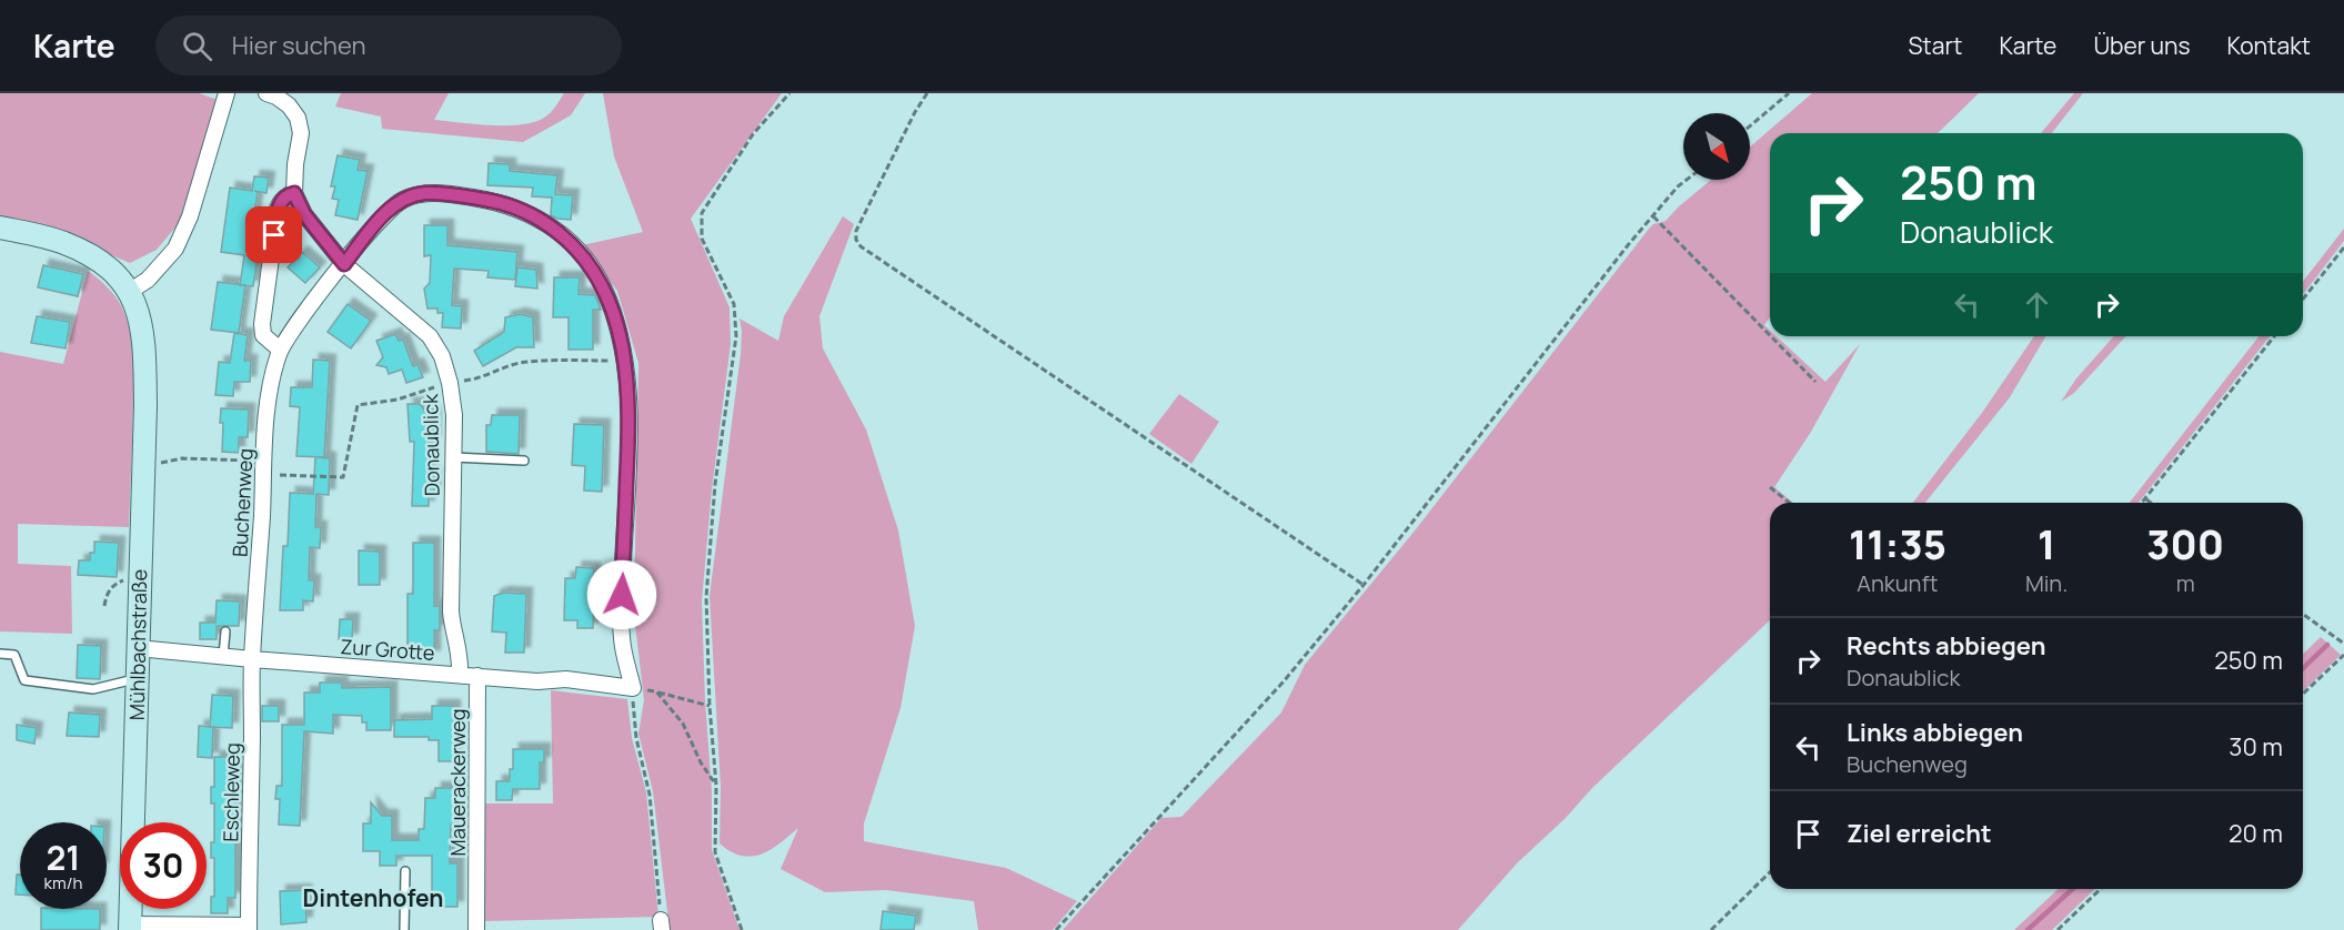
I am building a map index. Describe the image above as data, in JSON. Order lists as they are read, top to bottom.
{
  "streets": {
    "main road": ["Mühlbachstraße"],
    "street": [
      "Donaublick",
      "Buchenweg",
      "Zur Grotte",
      "Mauerackerweg",
      "Eschleweg"
    ]
  },
  "crossings": [
    ["Donaublick", "Buchenweg"],
    ["Donaublick", "Zur Grotte"],
    ["Buchenweg", "Zur Grotte"],
    ["Buchenweg", "Eschleweg"],
    ["Mühlbachstraße", "Zur Grotte"],
    ["Mühlbachstraße", "Eschleweg"],
    ["Zur Grotte", "Mauerackerweg"],
    ["Zur Grotte", "Eschleweg"]
  ],
  "districts": ["Dintenhofen"],
  "north": "bottom right",
  "page": {
    "header": "Karte",
    "search": "Hier suchen",
    "nav": [
      "Start",
      "Karte",
      "Über uns",
      "Kontakt"
    ],
    "turn": ["250 m", "Donaublick"],
    "eta": [
      "11:35",
      "Ankunft",
      "1",
      "Min.",
      "300",
      "m"
    ],
    "list": [
      {
        "name": "Rechts abbiegen",
        "note": "Donaublick",
        "value": "250 m"
      },
      {
        "name": "Links abbiegen",
        "note": "Buchenweg",
        "value": "30 m"
      },
      {
        "name": "Ziel erreicht",
        "value": "20 m"
      }
    ],
    "speed": "21 km/h",
    "limit": "30"
  }
}
